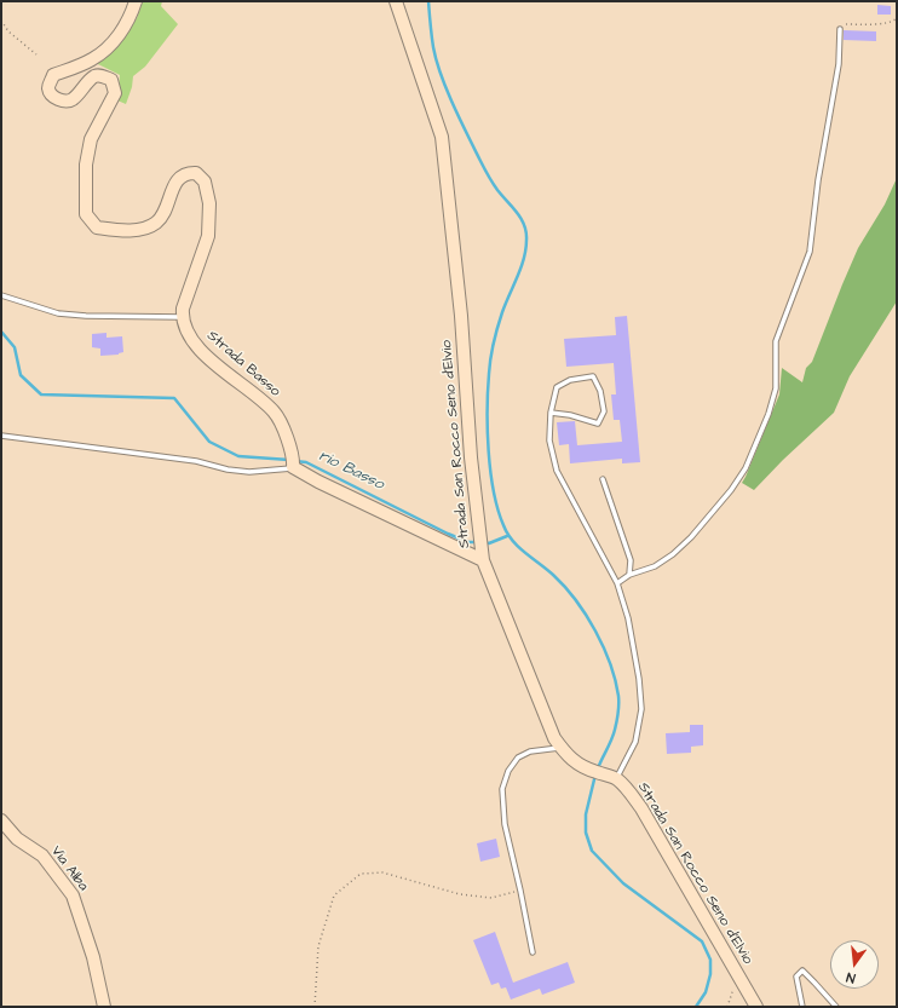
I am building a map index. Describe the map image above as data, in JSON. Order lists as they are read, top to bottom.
{
  "streets": {
    "street": ["Strada Basso", "Strada San Rocco Seno d'Elvio", "Via Alba"]
  },
  "water": ["rio Basso"],
  "north": "bottom"
}
